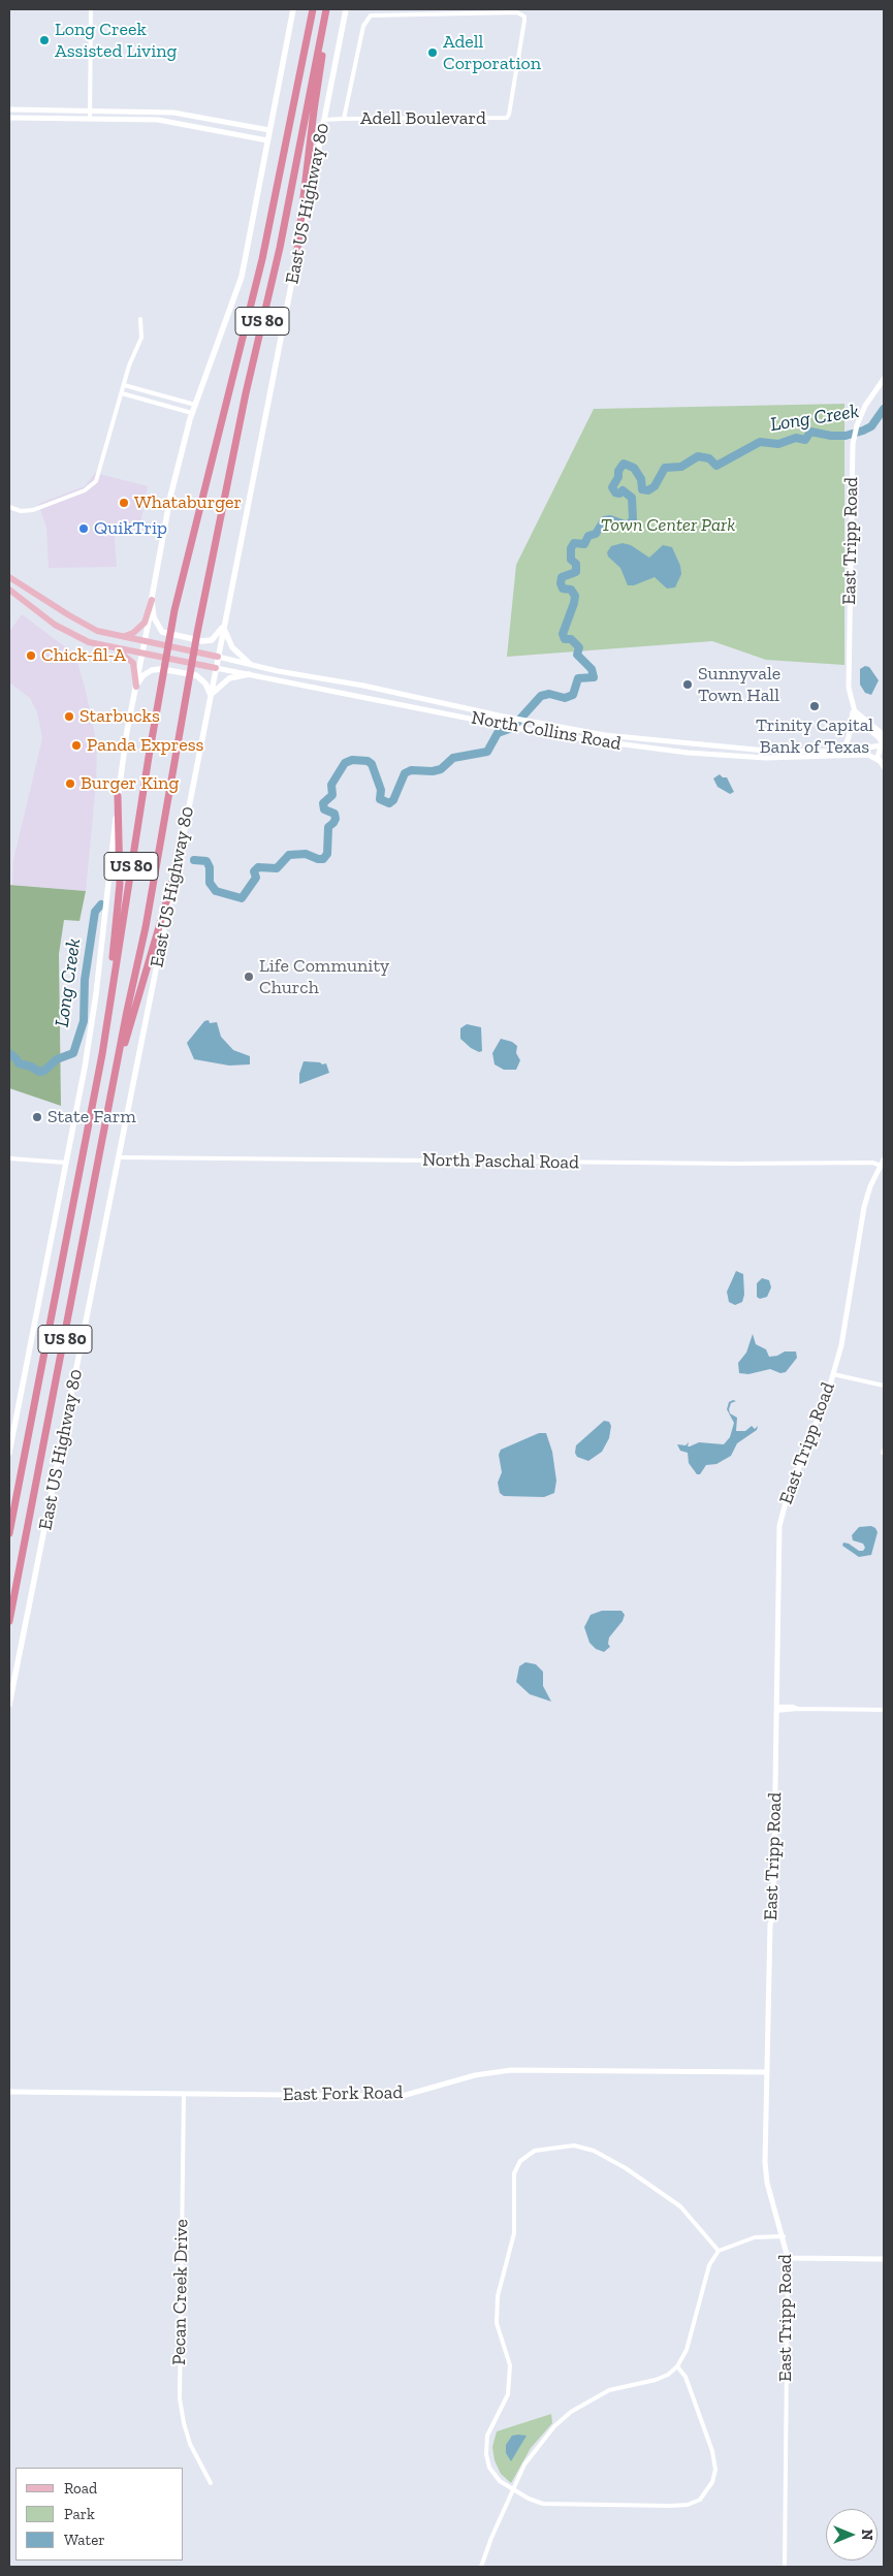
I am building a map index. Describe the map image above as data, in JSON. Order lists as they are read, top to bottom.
{
  "streets": {
    "highway": ["US 80"],
    "main road": ["East US Highway 80"],
    "street": [
      "Adell Boulevard",
      "East Tripp Road",
      "North Collins Road",
      "North Paschal Road",
      "East Fork Road",
      "Pecan Creek Drive"
    ]
  },
  "crossings": [
    ["Adell Boulevard", "East US Highway 80"],
    ["East US Highway 80", "North Collins Road"],
    ["East US Highway 80", "North Paschal Road"],
    ["East Tripp Road", "North Collins Road"],
    ["East Tripp Road", "North Paschal Road"],
    ["East Tripp Road", "East Fork Road"],
    ["East Fork Road", "Pecan Creek Drive"]
  ],
  "water": ["Long Creek"],
  "parks": ["Town Center Park"],
  "places": [
    "Long Creek Assisted Living",
    "Adell Corporation",
    "Whataburger",
    "QuikTrip",
    "Chick-fil-A",
    "Sunnyvale Town Hall",
    "Trinity Capital Bank of Texas",
    "Starbucks",
    "Panda Express",
    "Burger King",
    "Life Community Church",
    "State Farm"
  ],
  "legend": ["Road", "Park", "Water"],
  "north": "right"
}
